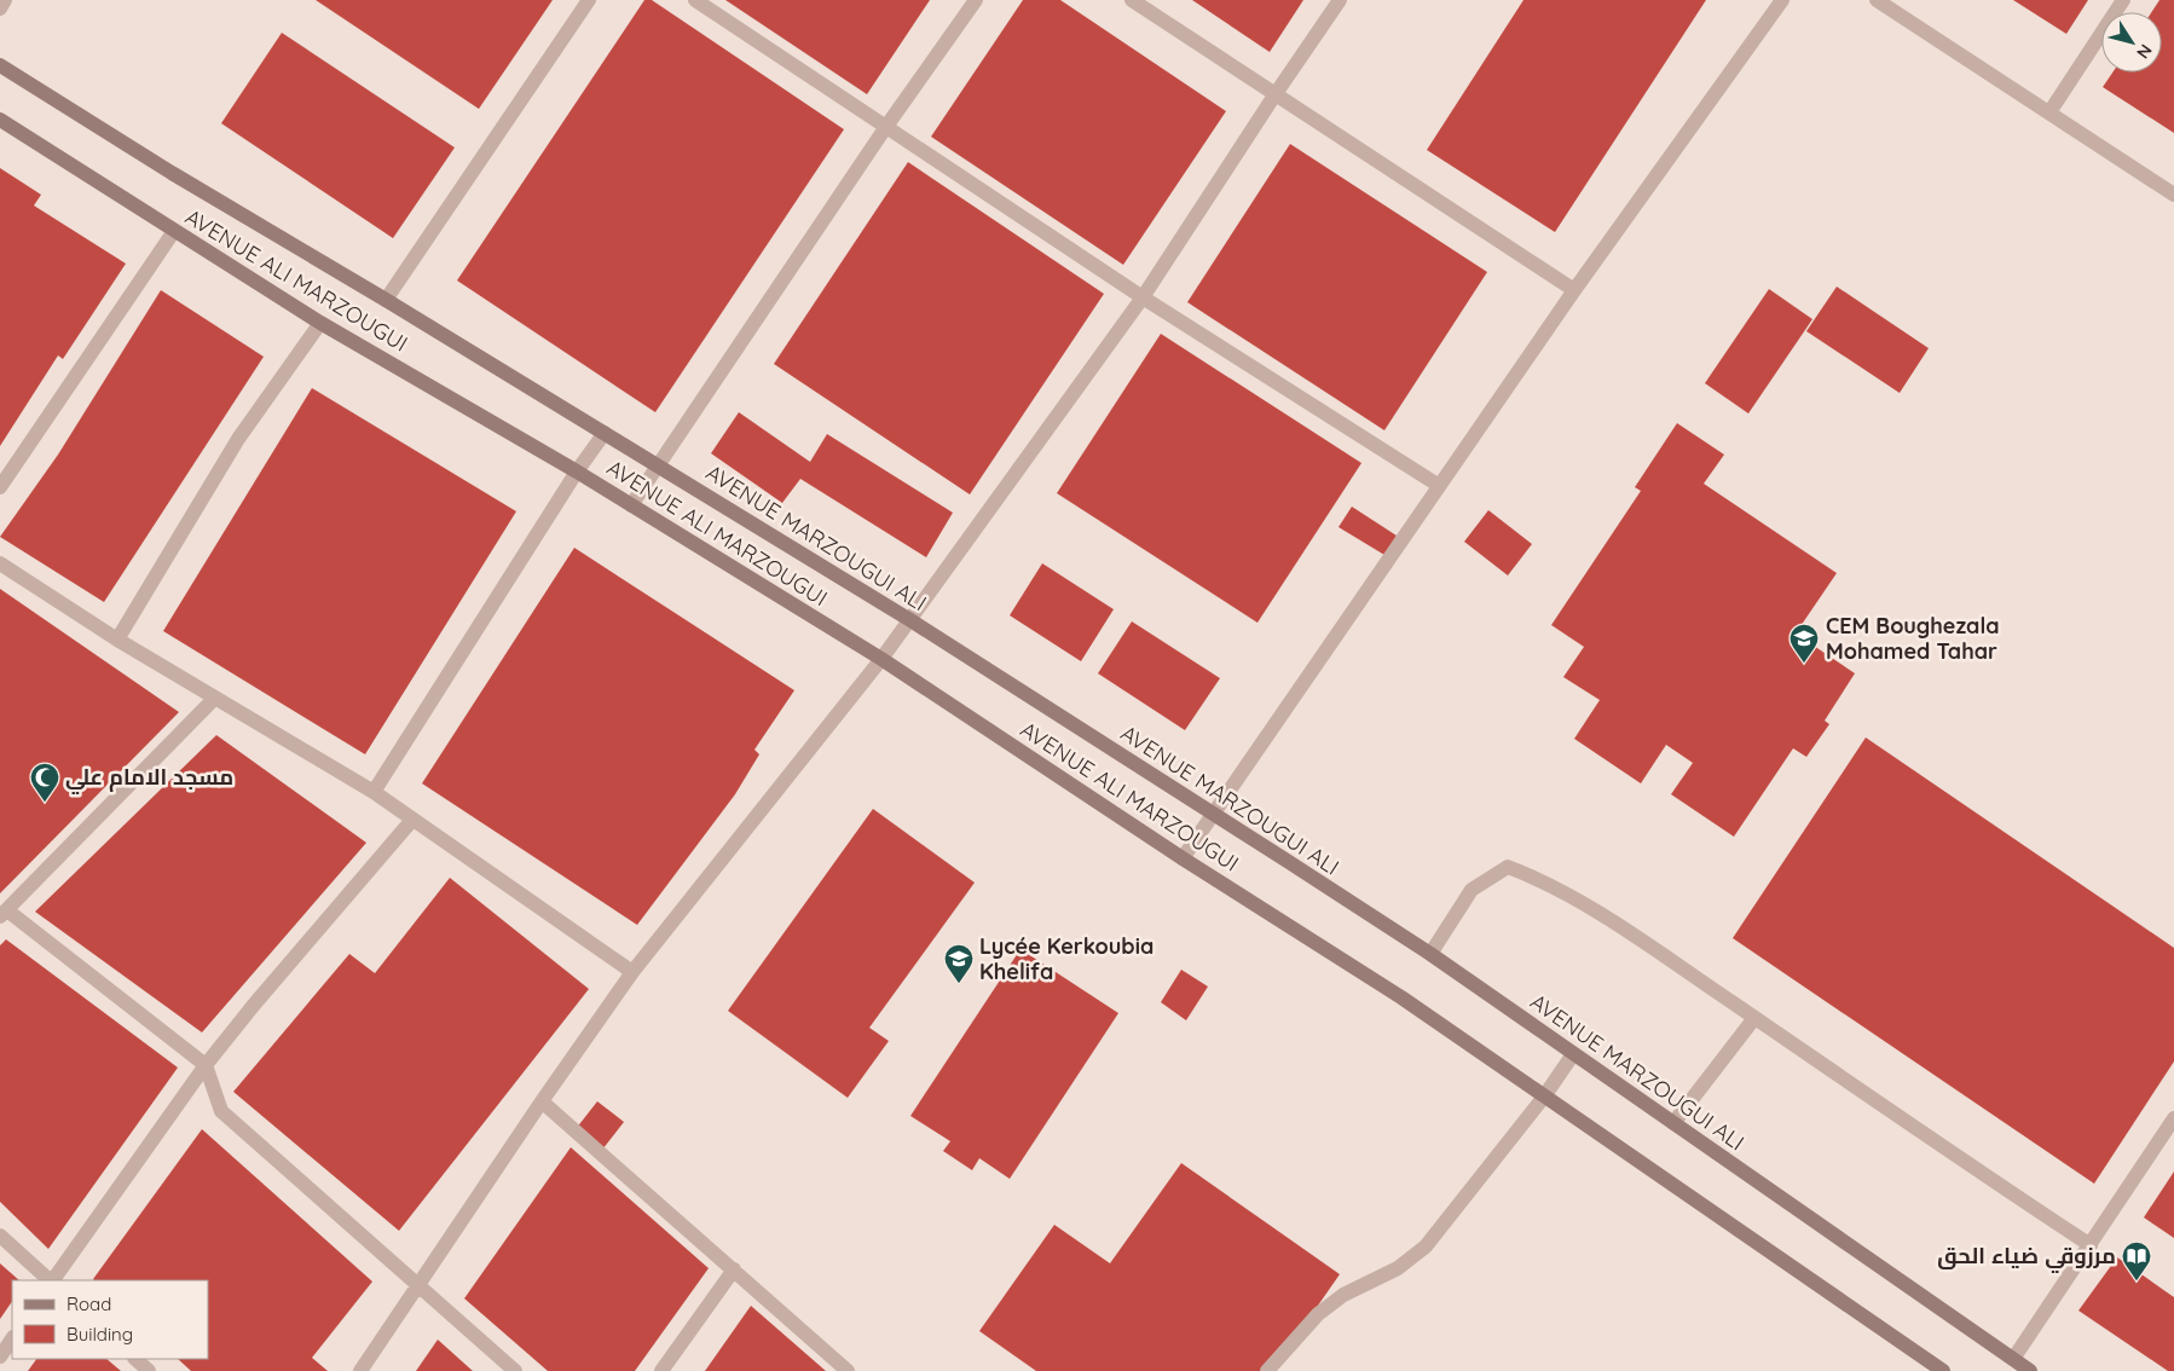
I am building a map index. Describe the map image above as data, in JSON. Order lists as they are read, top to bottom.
{
  "streets": {
    "main road": ["AVENUE ALI MARZOUGUI", "AVENUE MARZOUGUI ALI"]
  },
  "crossings": [
    ["AVENUE ALI MARZOUGUI", "AVENUE MARZOUGUI ALI"]
  ],
  "places": {
    "school or university": ["CEM Boughezala Mohamed Tahar", "Lycée Kerkoubia Khelifa"],
    "mosque": ["مسجد الامام علي"],
    "library": ["مرزوقي ضياء الحق"]
  },
  "legend": ["Road", "Building"],
  "north": "bottom right"
}
